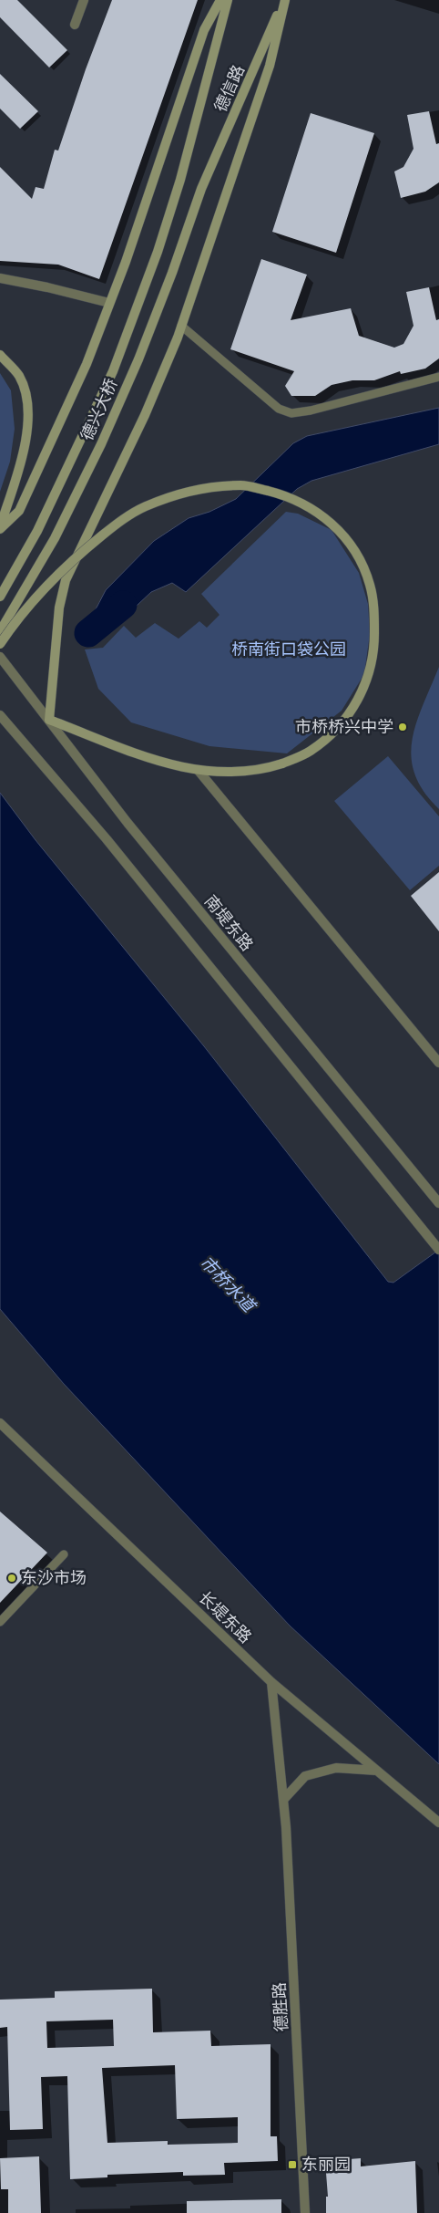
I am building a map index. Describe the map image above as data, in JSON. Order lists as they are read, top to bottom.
{
  "streets": {
    "main road": ["德信路", "德兴大桥"],
    "street": ["南堤东路", "长堤东路", "德胜路"]
  },
  "crossings": [
    ["德信路", "德兴大桥"],
    ["长堤东路", "德胜路"]
  ],
  "water": ["市桥水道"],
  "parks": ["桥南街口袋公园"],
  "places": {
    "other": ["市桥桥兴中学", "东沙市场"],
    "transit": ["东丽园"]
  }
}
